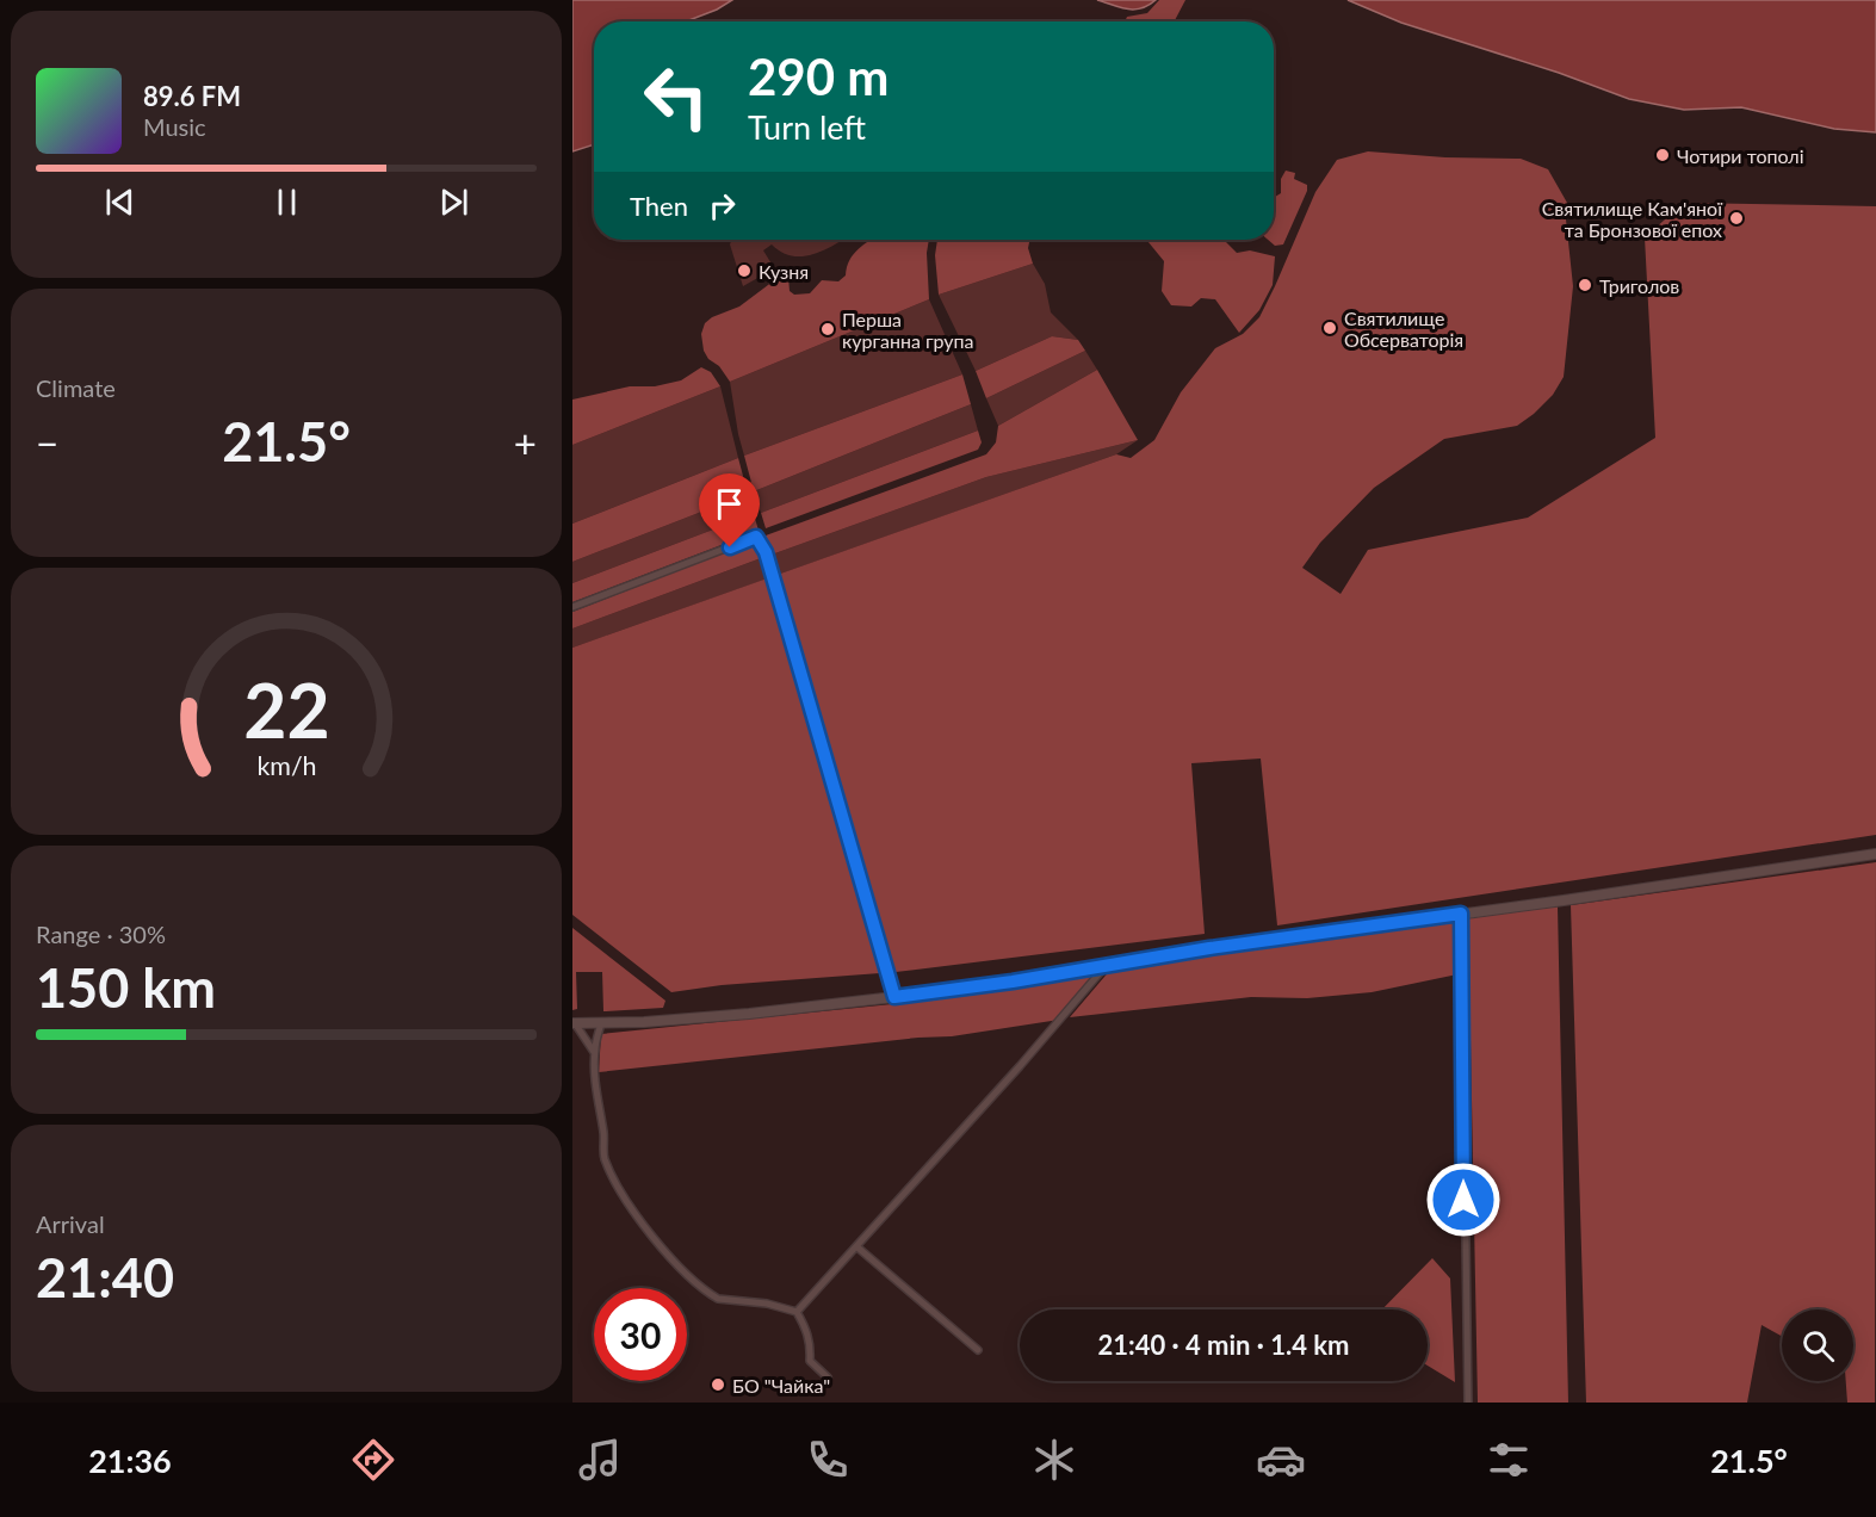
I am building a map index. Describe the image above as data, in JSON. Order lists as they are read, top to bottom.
{
  "places": [
    "Чотири тополі",
    "Святилище Кам'яної та Бронзової епох",
    "Кузня",
    "Триголов",
    "Святилище Обсерваторія",
    "Перша курганна група",
    "БО \"Чайка\""
  ],
  "page": {
    "turn": ["290 m", "Turn left"],
    "song": ["89.6 FM", "Music"],
    "then": "Then",
    "tile": [
      "Climate",
      ["Range · 30%", "150 km"],
      ["Arrival", "21:40"]
    ],
    "heat": ["−", "21.5°", "+"],
    "limit": "30",
    "trip": "21:40 · 4 min · 1.4 km",
    "tabs": ["21:36", "21.5°"],
    "gauge": ["22", "km/h"]
  }
}
